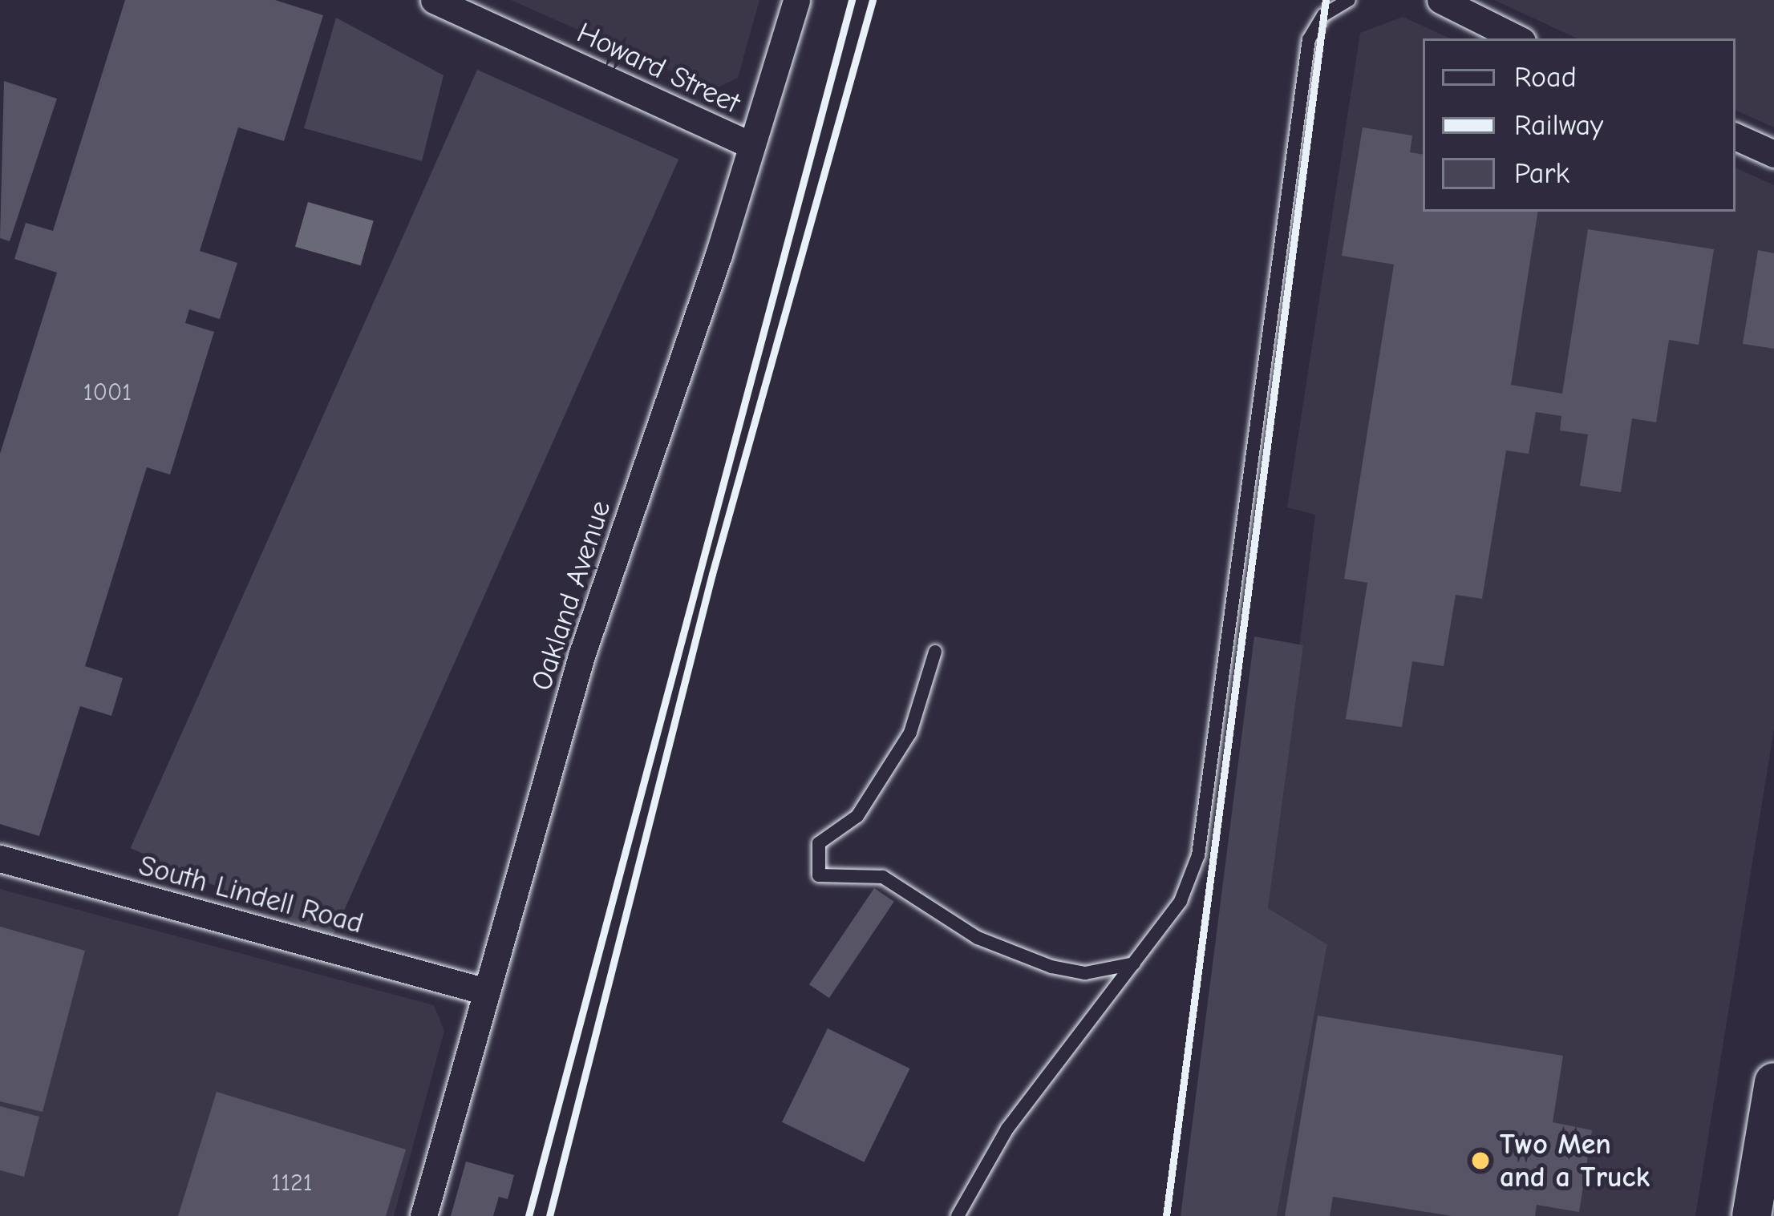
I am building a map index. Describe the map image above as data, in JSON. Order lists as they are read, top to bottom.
{
  "streets": {
    "street": ["Howard Street", "Oakland Avenue", "South Lindell Road"]
  },
  "crossings": [
    ["Howard Street", "Oakland Avenue"],
    ["Oakland Avenue", "South Lindell Road"]
  ],
  "places": ["Two Men and a Truck"],
  "house_numbers": ["1001", "1121"],
  "legend": ["Road", "Railway", "Park"]
}
